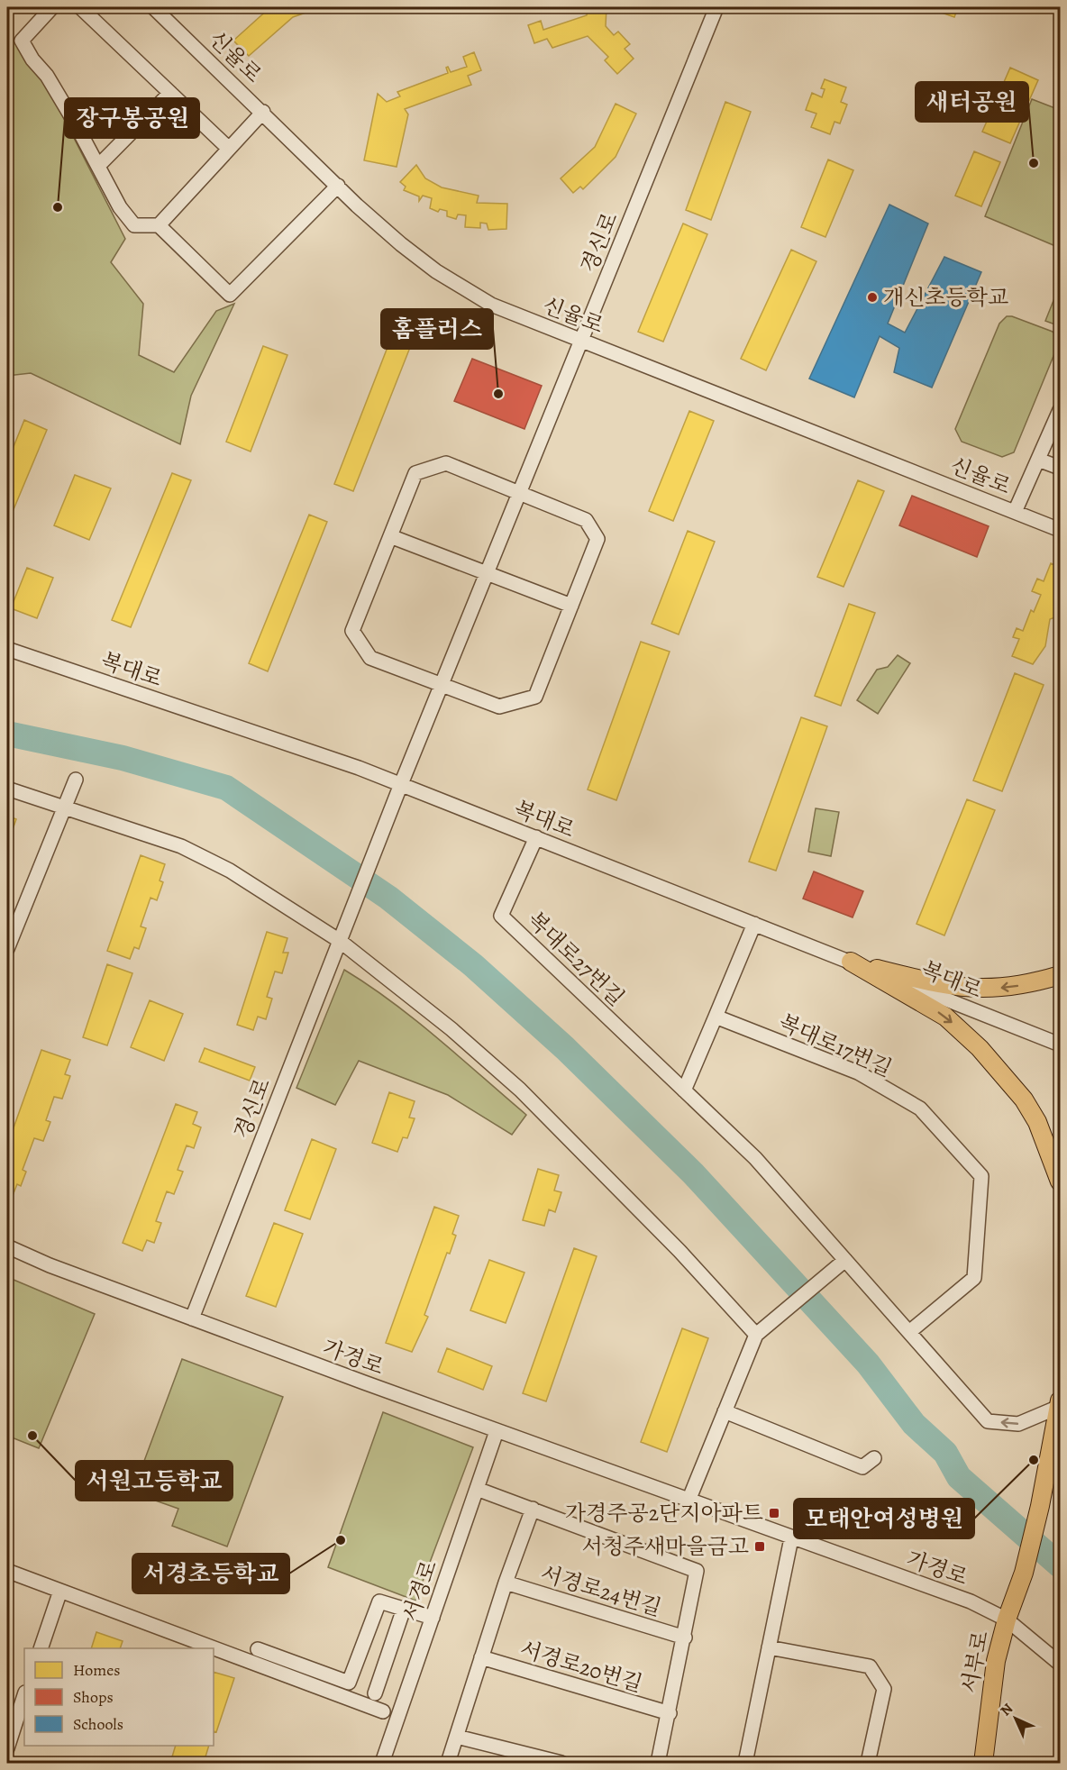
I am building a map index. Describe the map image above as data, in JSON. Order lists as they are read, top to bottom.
{
  "streets": {
    "main road": ["서부로"],
    "street": [
      "신율로",
      "경신로",
      "복대로",
      "복대로27번길",
      "복대로17번길",
      "가경로",
      "서경로",
      "서경로24번길",
      "서경로20번길"
    ]
  },
  "crossings": [
    ["신율로", "경신로"],
    ["경신로", "복대로"],
    ["경신로", "가경로"],
    ["복대로", "복대로27번길"],
    ["가경로", "서경로"],
    ["가경로", "서부로"]
  ],
  "places": {
    "other": [
      "새터공원",
      "장구봉공원",
      "개신초등학교",
      "홈플러스",
      "서원고등학교",
      "모태안여성병원",
      "서경초등학교"
    ],
    "transit": ["가경주공2단지아파트", "서청주새마을금고"]
  },
  "legend": ["Homes", "Shops", "Schools"],
  "north": "top left"
}
